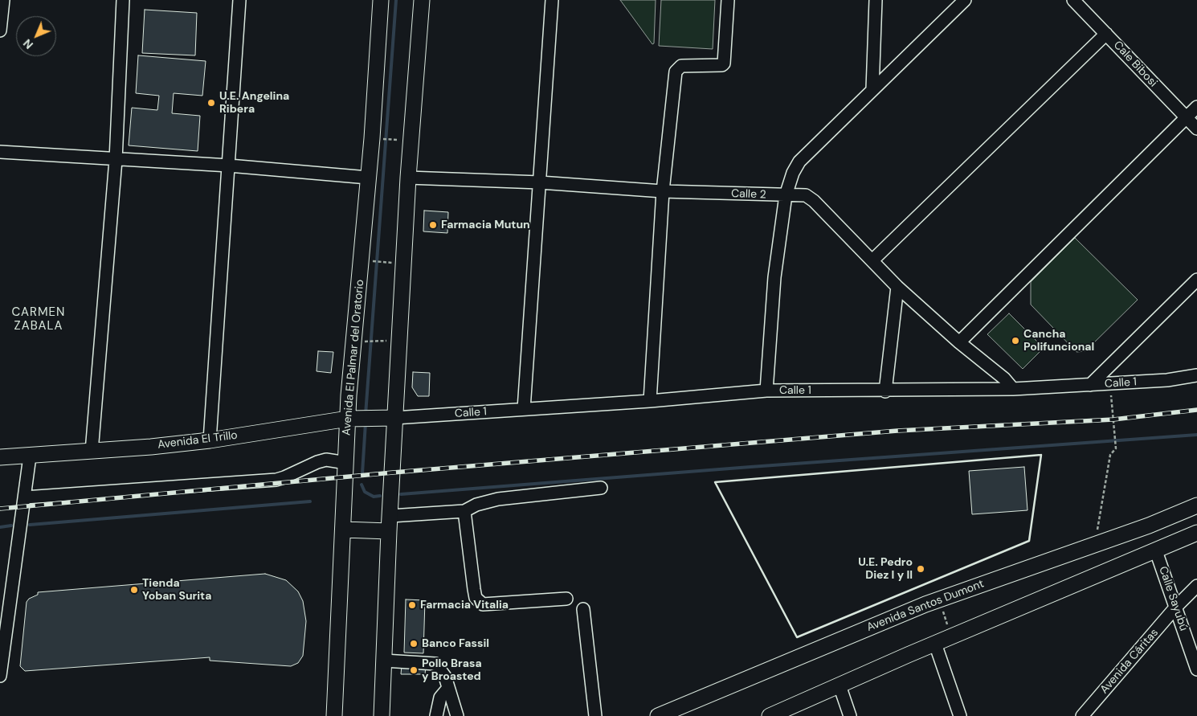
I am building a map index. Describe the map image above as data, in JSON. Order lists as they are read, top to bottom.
{
  "streets": {
    "main road": ["Avenida El Palmar del Oratorio", "Avenida El Trillo", "Avenida Santos Dumont"],
    "street": [
      "Cale Bibosi",
      "Calle 2",
      "Calle 1",
      "Calle Sayubú",
      "Avenida Cáritas"
    ]
  },
  "crossings": [
    ["Calle 2", "Calle 1"],
    ["Avenida El Palmar del Oratorio", "Avenida El Trillo"],
    ["Calle 1", "Avenida El Trillo"],
    ["Calle Sayubú", "Avenida Cáritas"]
  ],
  "districts": ["CARMEN ZABALA"],
  "places": [
    "U.E. Angelina Ribera",
    "Farmacia Mutun",
    "Cancha Polifuncional",
    "U.E. Pedro Diez I y II",
    "Tienda Yoban Surita",
    "Farmacia Vitalia",
    "Banco Fassil",
    "Pollo Brasa y Broasted"
  ],
  "north": "bottom left"
}
